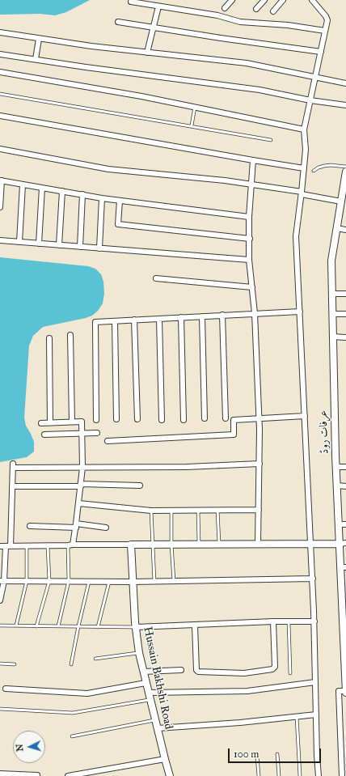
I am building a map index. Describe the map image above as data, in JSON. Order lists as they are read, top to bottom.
{
  "streets": {
    "street": ["عرفات روڈ", "Hussain Bakhshi Road"]
  },
  "scale_bar": "100 m",
  "north": "left"
}
